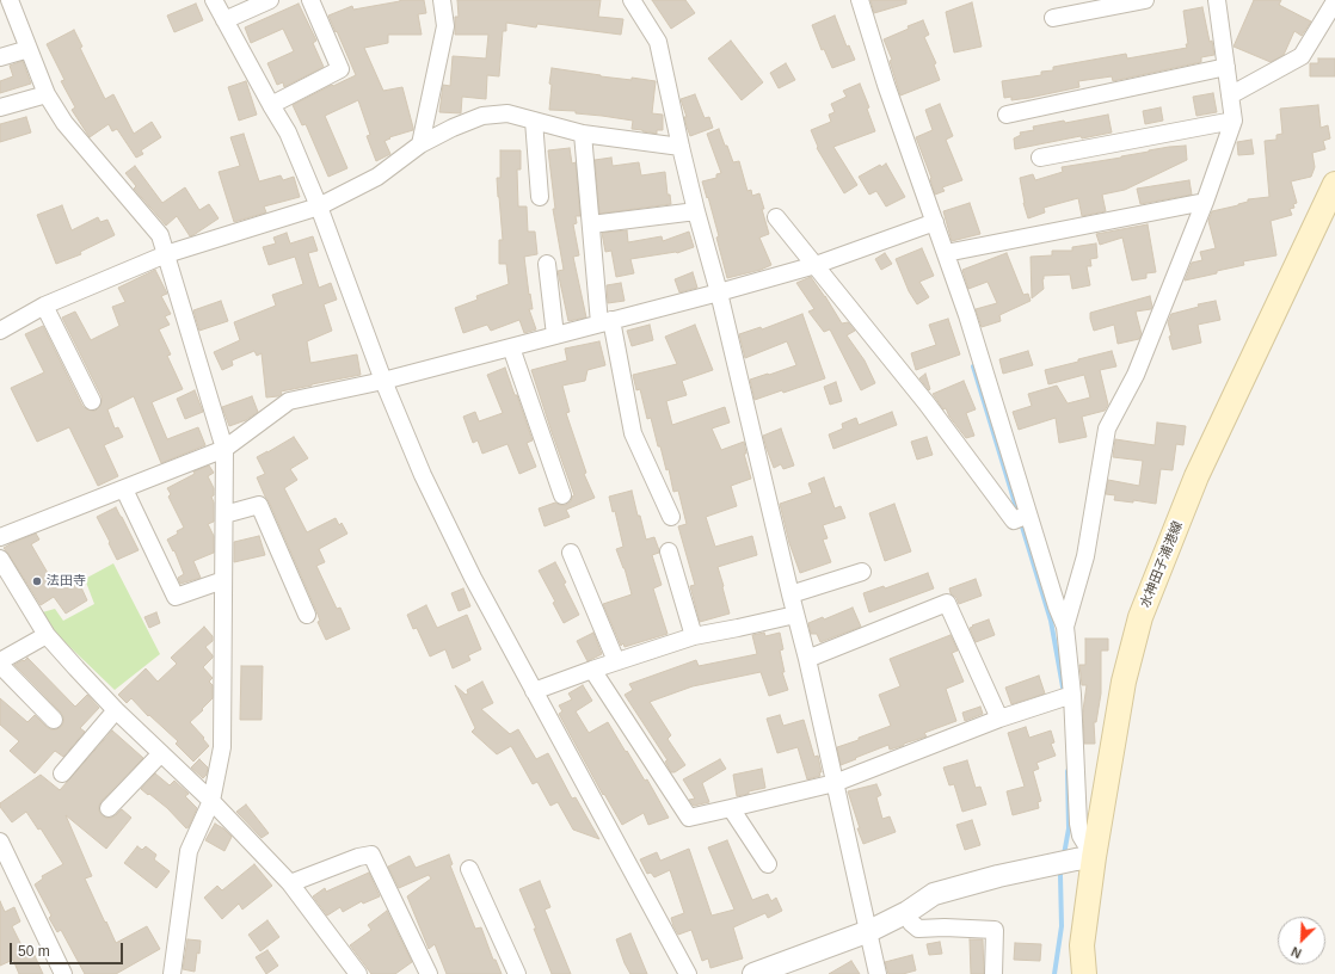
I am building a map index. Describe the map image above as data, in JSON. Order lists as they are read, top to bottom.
{
  "streets": {
    "main road": ["水神田子浦港線"]
  },
  "places": ["法田寺"],
  "scale_bar": "50 m",
  "north": "bottom left"
}
